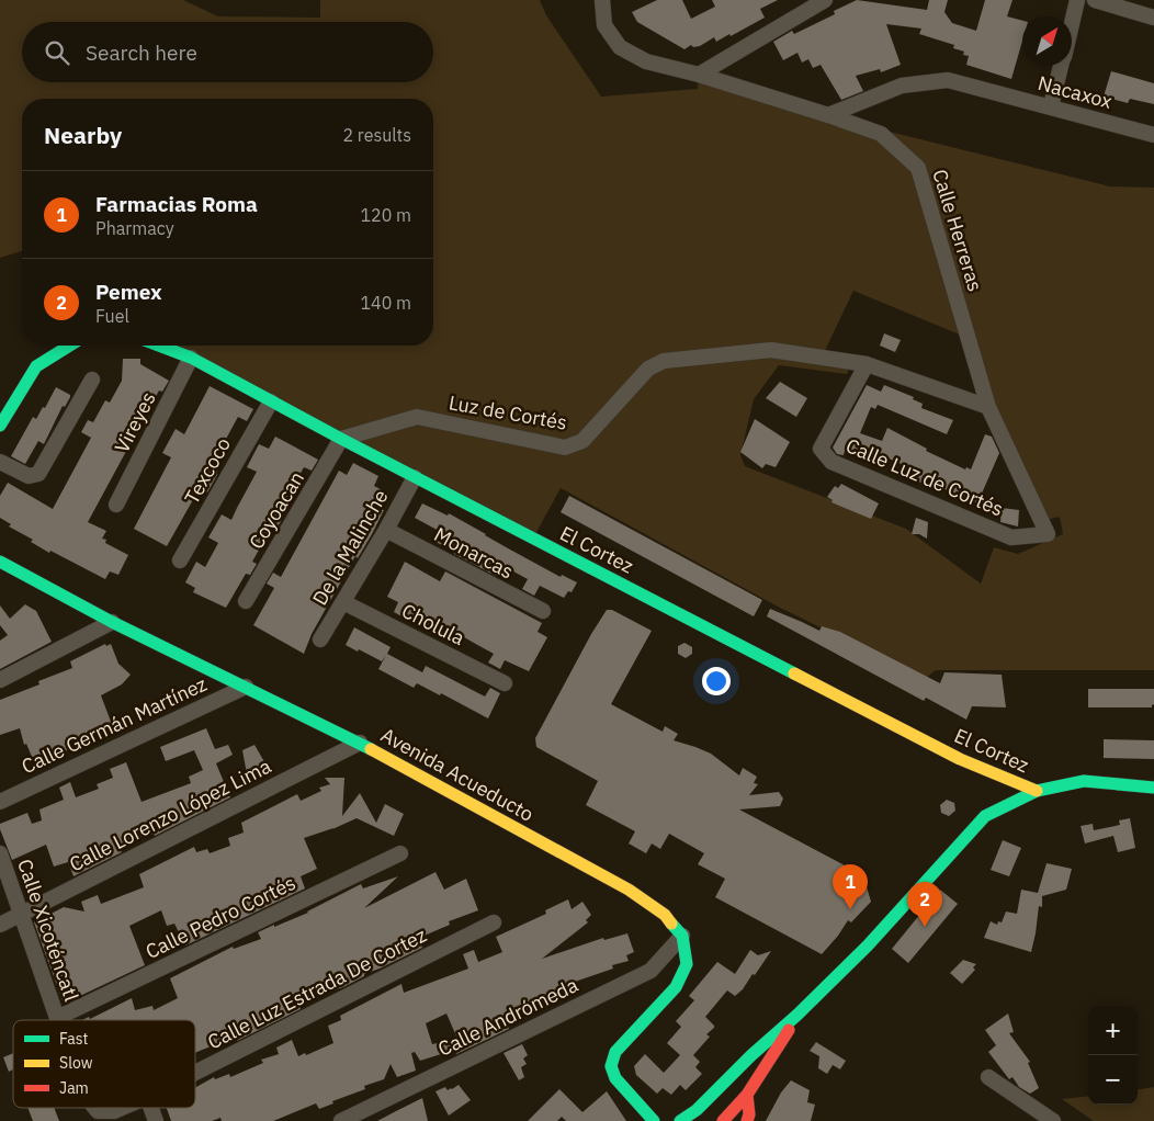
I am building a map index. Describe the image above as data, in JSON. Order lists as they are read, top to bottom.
{
  "streets": {
    "main road": ["El Cortez", "Avenida Acueducto"],
    "street": [
      "Nacaxox",
      "Calle Herreras",
      "Luz de Cortés",
      "Vireyes",
      "Texcoco",
      "Calle Luz de Cortés",
      "Coyoacan",
      "De la Malinche",
      "Monarcas",
      "Cholula",
      "Calle Germán Martínez",
      "Calle Lorenzo López Lima",
      "Calle Pedro Cortés",
      "Calle Xicoténcatl",
      "Calle Luz Estrada De Cortez",
      "Calle Andrómeda"
    ]
  },
  "crossings": [
    ["Nacaxox", "Calle Herreras"],
    ["Calle Herreras", "Luz de Cortés"],
    ["Calle Herreras", "Calle Luz de Cortés"],
    ["Luz de Cortés", "Calle Luz de Cortés"],
    ["Luz de Cortés", "Coyoacan"],
    ["Luz de Cortés", "El Cortez"],
    ["Vireyes", "El Cortez"],
    ["Texcoco", "El Cortez"],
    ["Coyoacan", "El Cortez"],
    ["De la Malinche", "El Cortez"],
    ["De la Malinche", "Monarcas"],
    ["De la Malinche", "Cholula"],
    ["Calle Germán Martínez", "Avenida Acueducto"],
    ["Avenida Acueducto", "Calle Lorenzo López Lima"],
    ["Avenida Acueducto", "Calle Andrómeda"],
    ["Calle Lorenzo López Lima", "Calle Xicoténcatl"],
    ["Calle Pedro Cortés", "Calle Xicoténcatl"]
  ],
  "legend": ["Fast", "Slow", "Jam"],
  "north": "top right",
  "page": {
    "search": "Search here",
    "heading": ["Nearby", "2 results"],
    "list": [
      {
        "mark": "1",
        "name": "Farmacias Roma",
        "note": "Pharmacy",
        "value": "120 m"
      },
      {
        "mark": "2",
        "name": "Pemex",
        "note": "Fuel",
        "value": "140 m"
      }
    ],
    "pins": ["1", "2"],
    "map_buttons": ["+", "−"]
  }
}
